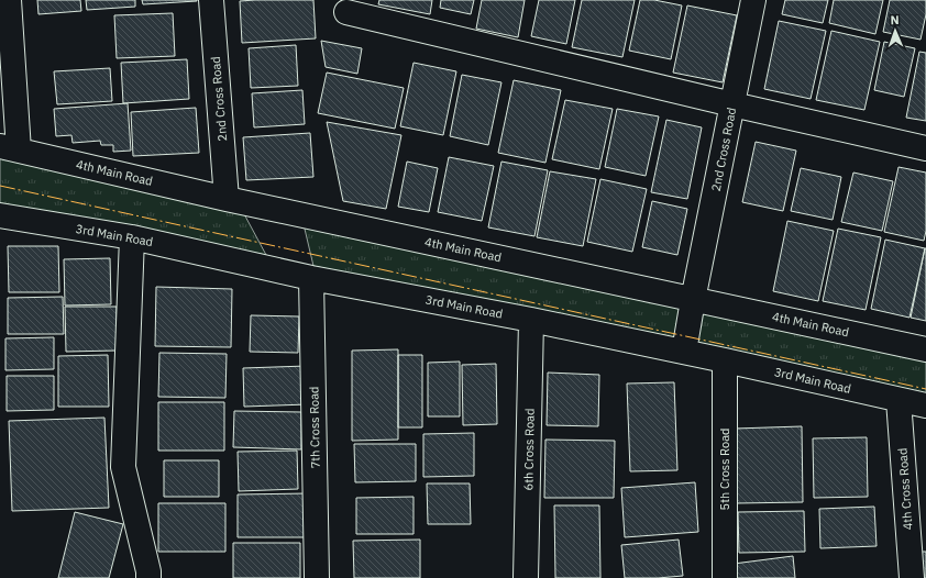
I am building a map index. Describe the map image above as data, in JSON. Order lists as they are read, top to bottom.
{
  "streets": {
    "street": [
      "2nd Cross Road",
      "4th Main Road",
      "3rd Main Road",
      "7th Cross Road",
      "6th Cross Road",
      "5th Cross Road",
      "4th Cross Road"
    ]
  },
  "crossings": [
    ["2nd Cross Road", "4th Main Road"],
    ["2nd Cross Road", "3rd Main Road"],
    ["3rd Main Road", "7th Cross Road"],
    ["3rd Main Road", "6th Cross Road"],
    ["3rd Main Road", "5th Cross Road"],
    ["3rd Main Road", "4th Cross Road"]
  ],
  "north": "top"
}
